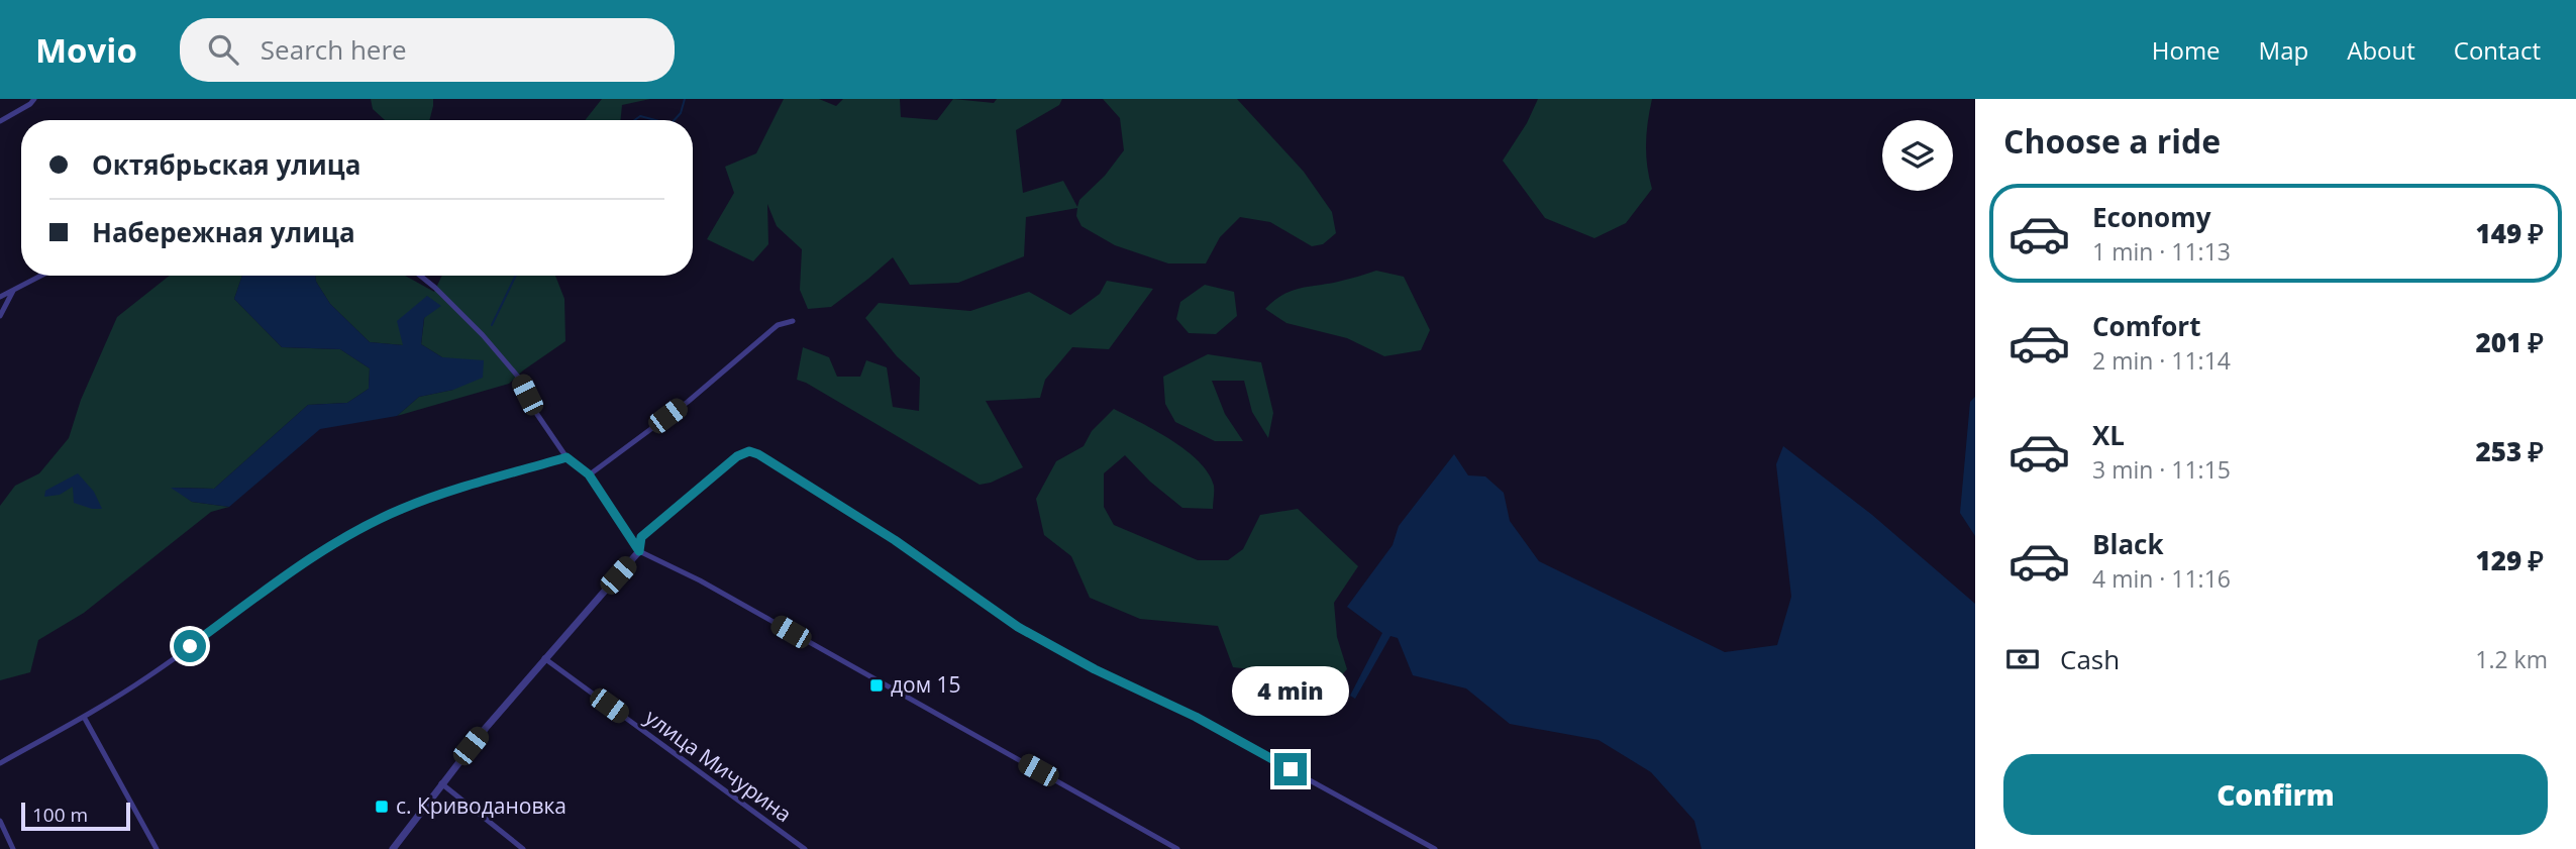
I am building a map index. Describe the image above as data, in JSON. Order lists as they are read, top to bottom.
{
  "streets": {
    "street": ["улица Мичурина"]
  },
  "places": {
    "transit": ["дом 15", "с. Криводановка"]
  },
  "scale_bar": "100 m",
  "page": {
    "header": "Movio",
    "search": "Search here",
    "nav": [
      "Home",
      "Map",
      "About",
      "Contact"
    ],
    "heading": "Choose a ride",
    "banner": ["Октябрьская улица", "Набережная улица"],
    "list": [
      {
        "name": "Economy",
        "note": "1 min · 11:13",
        "value": "149 ₽"
      },
      {
        "name": "Comfort",
        "note": "2 min · 11:14",
        "value": "201 ₽"
      },
      {
        "name": "XL",
        "note": "3 min · 11:15",
        "value": "253 ₽"
      },
      {
        "name": "Black",
        "note": "4 min · 11:16",
        "value": "129 ₽"
      }
    ],
    "pay": ["Cash", "1.2 km"],
    "bubble": "4 min",
    "buttons": "Confirm",
    "scale": "100 m"
  }
}
